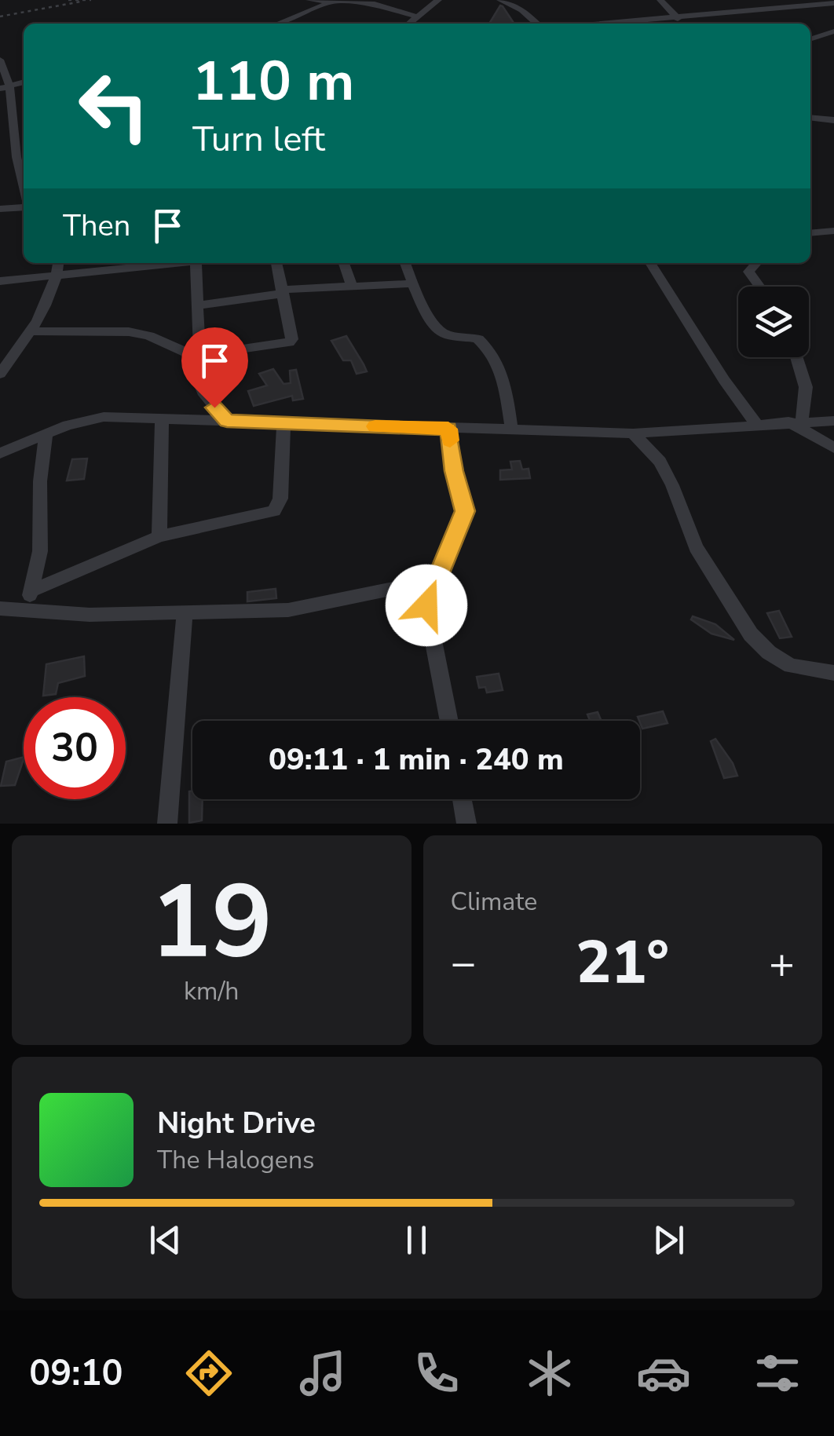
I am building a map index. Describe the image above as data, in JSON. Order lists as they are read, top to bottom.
{
  "page": {
    "turn": ["110 m", "Turn left"],
    "then": "Then",
    "limit": "30",
    "trip": "09:11 · 1 min · 240 m",
    "tile": [
      ["19", "km/h"],
      "Climate"
    ],
    "heat": ["−", "21°", "+"],
    "song": ["Night Drive", "The Halogens"],
    "tabs": "09:10"
  }
}
